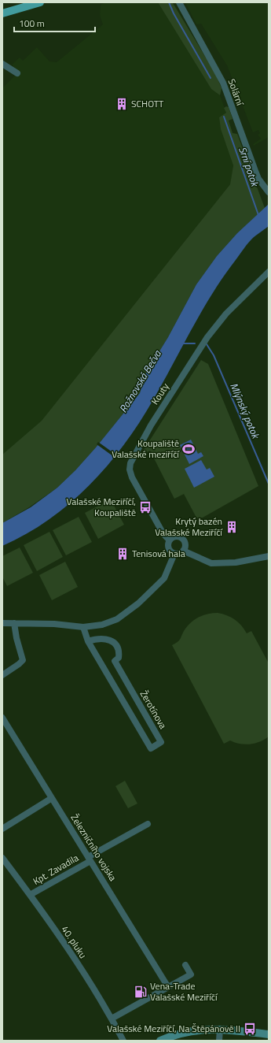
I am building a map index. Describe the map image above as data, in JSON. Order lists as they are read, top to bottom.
{
  "streets": {
    "street": [
      "Solární",
      "Kouty",
      "Žerotínova",
      "Železničního vojska",
      "Kpt. Zavadila",
      "40. pluku"
    ]
  },
  "crossings": [
    ["Železničního vojska", "Kpt. Zavadila"],
    ["Kpt. Zavadila", "40. pluku"]
  ],
  "water": ["Srní potok", "Rožnovská Bečva", "Mlýnský potok"],
  "places": {
    "building": ["SCHOTT", "Krytý bazén Valašské Meziříčí", "Tenisová hala"],
    "sports": ["Koupaliště Valašské meziříčí"],
    "bus stop": ["Valašské Meziříčí, Koupaliště", "Valašské Meziříčí, Na Štěpánově II"],
    "fuel station": ["Vena-Trade Valašské Meziříčí"]
  },
  "scale_bar": "100 m"
}
